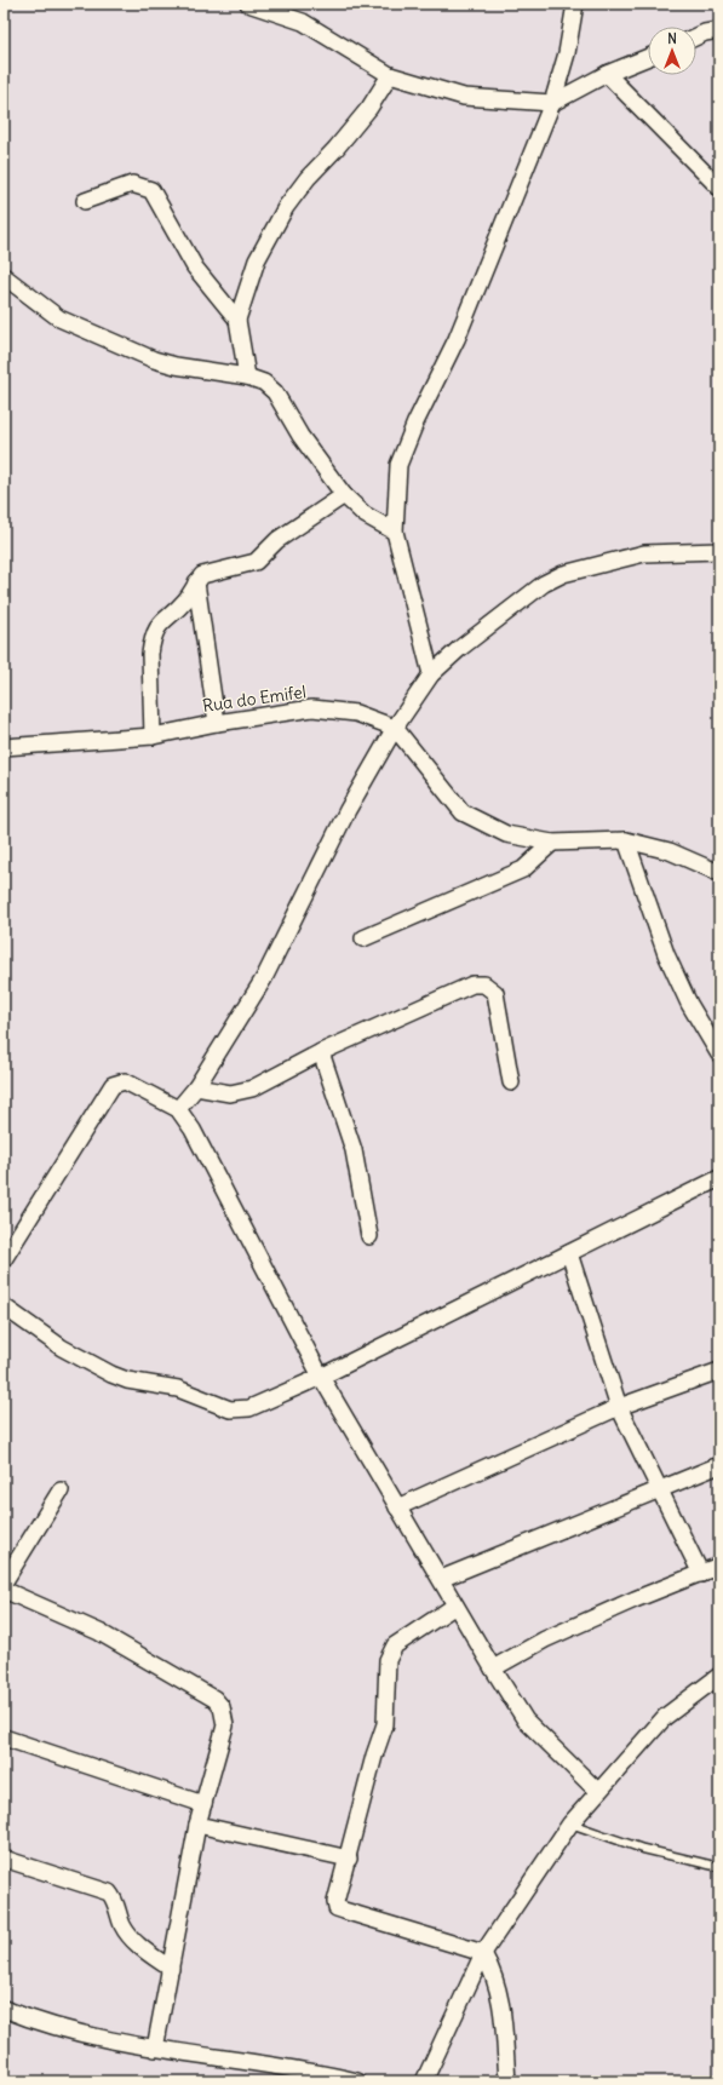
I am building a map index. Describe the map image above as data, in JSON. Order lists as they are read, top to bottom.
{
  "streets": {
    "street": ["Rua do Emifel"]
  },
  "north": "top"
}
